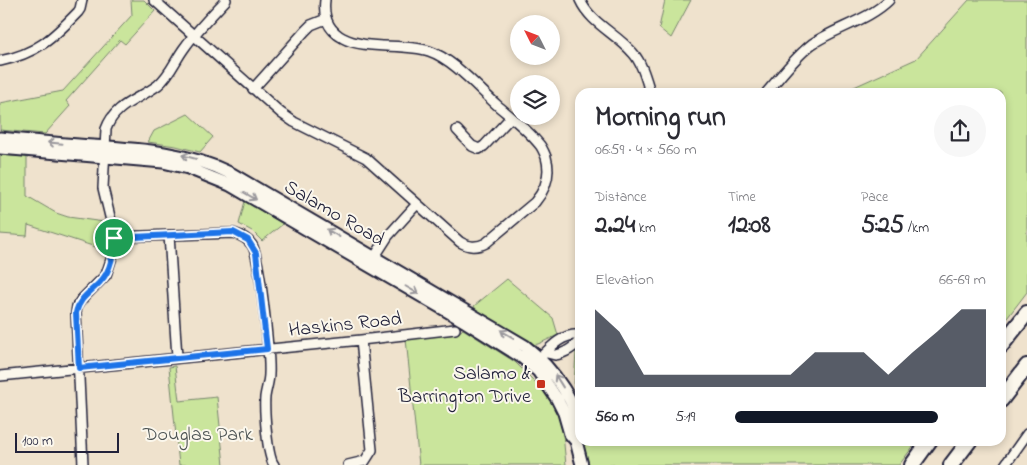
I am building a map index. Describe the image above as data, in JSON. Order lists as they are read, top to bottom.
{
  "streets": {
    "main road": ["Salamo Road"],
    "street": ["Haskins Road"]
  },
  "parks": ["Douglas Park"],
  "places": {
    "transit": ["Salamo & Barrington Drive"]
  },
  "scale_bar": "100 m",
  "north": "top left",
  "page": {
    "heading": ["Morning run", "06:59 · 4 × 560 m"],
    "stats": [
      ["Distance", "2.24 km"],
      ["Time", "12:08"],
      ["Pace", "5:25 /km"]
    ],
    "chart": ["Elevation", "66–69 m"],
    "list": [
      {
        "name": "560 m",
        "note": "5:19"
      }
    ],
    "scale": "100 m"
  }
}
